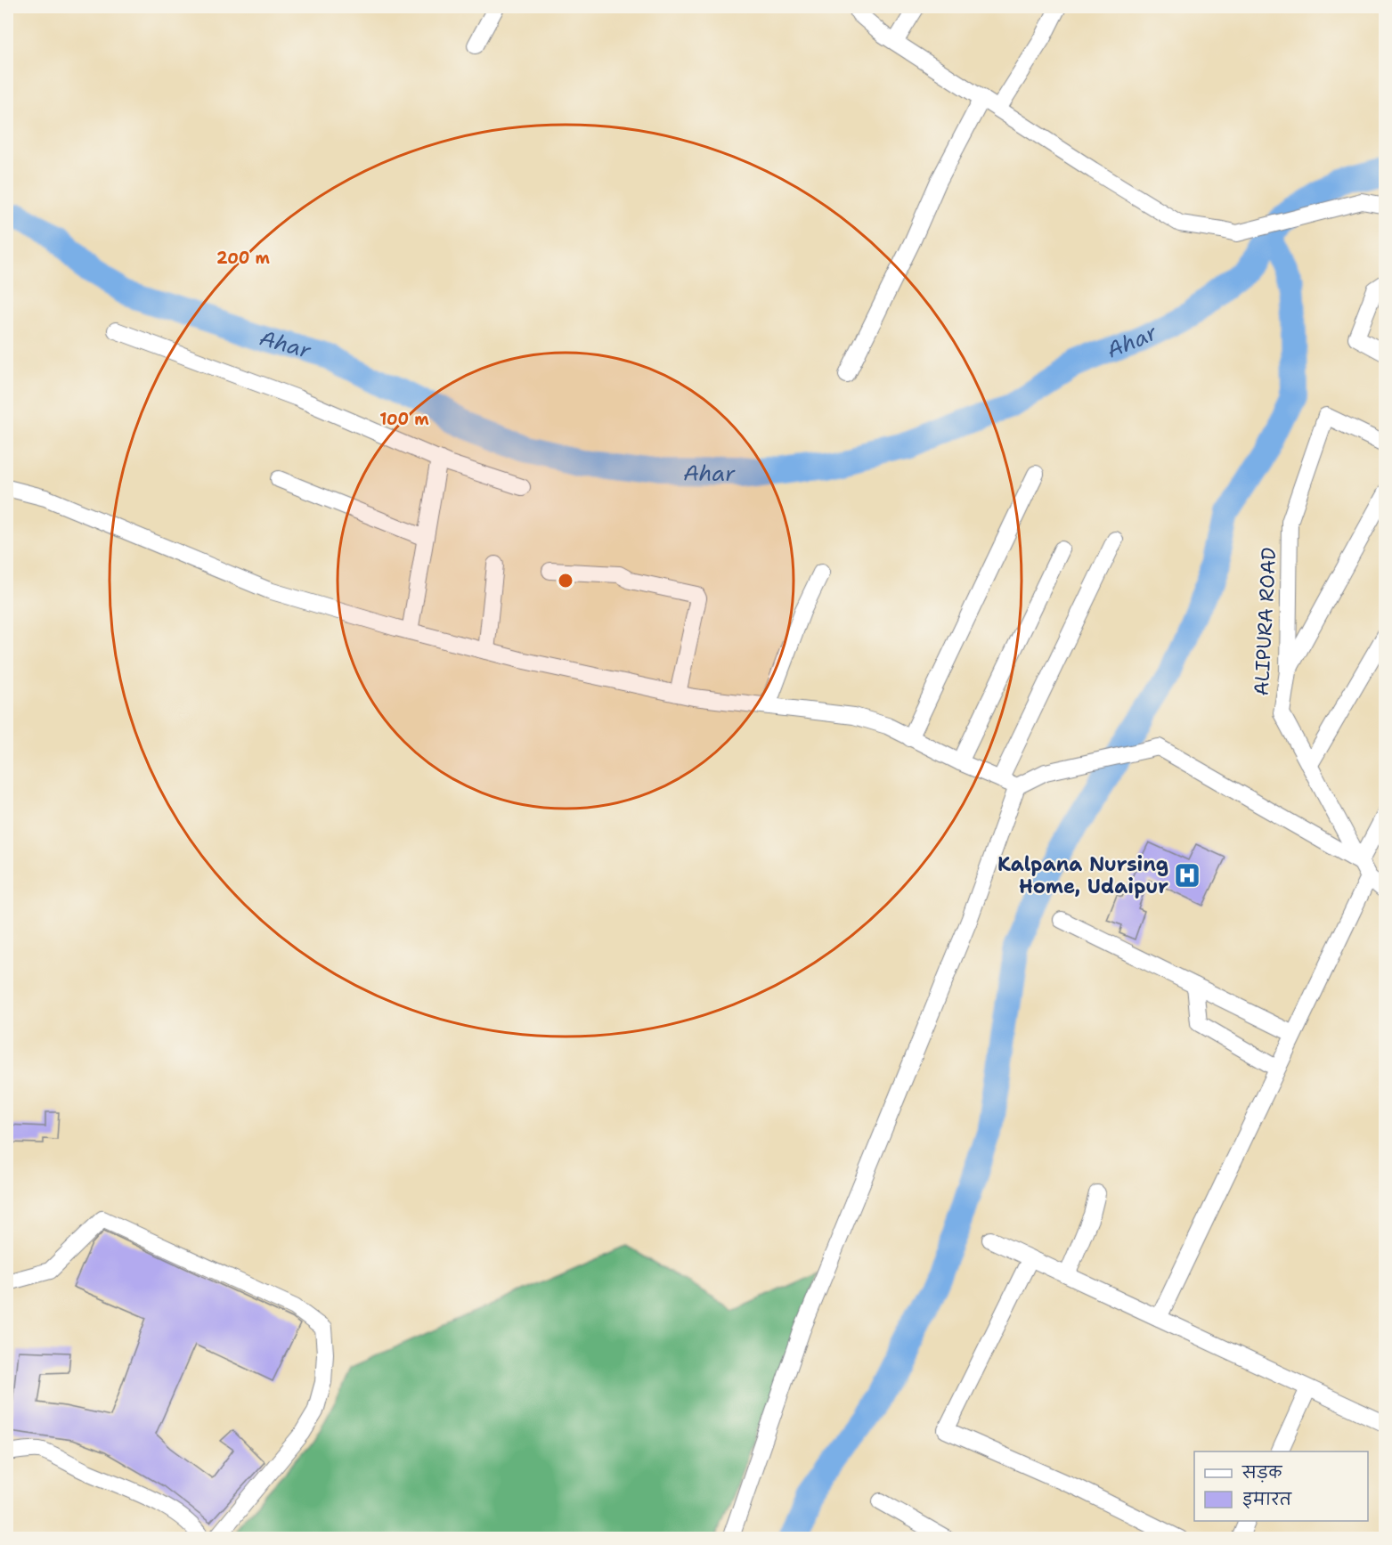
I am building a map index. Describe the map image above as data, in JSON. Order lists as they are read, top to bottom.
{
  "streets": {
    "street": ["ALIPURA ROAD"]
  },
  "water": ["Ahar"],
  "places": {
    "hospital": ["Kalpana Nursing Home, Udaipur"]
  },
  "legend": ["सड़क", "इमारत"],
  "rings": ["200 m", "100 m"]
}
